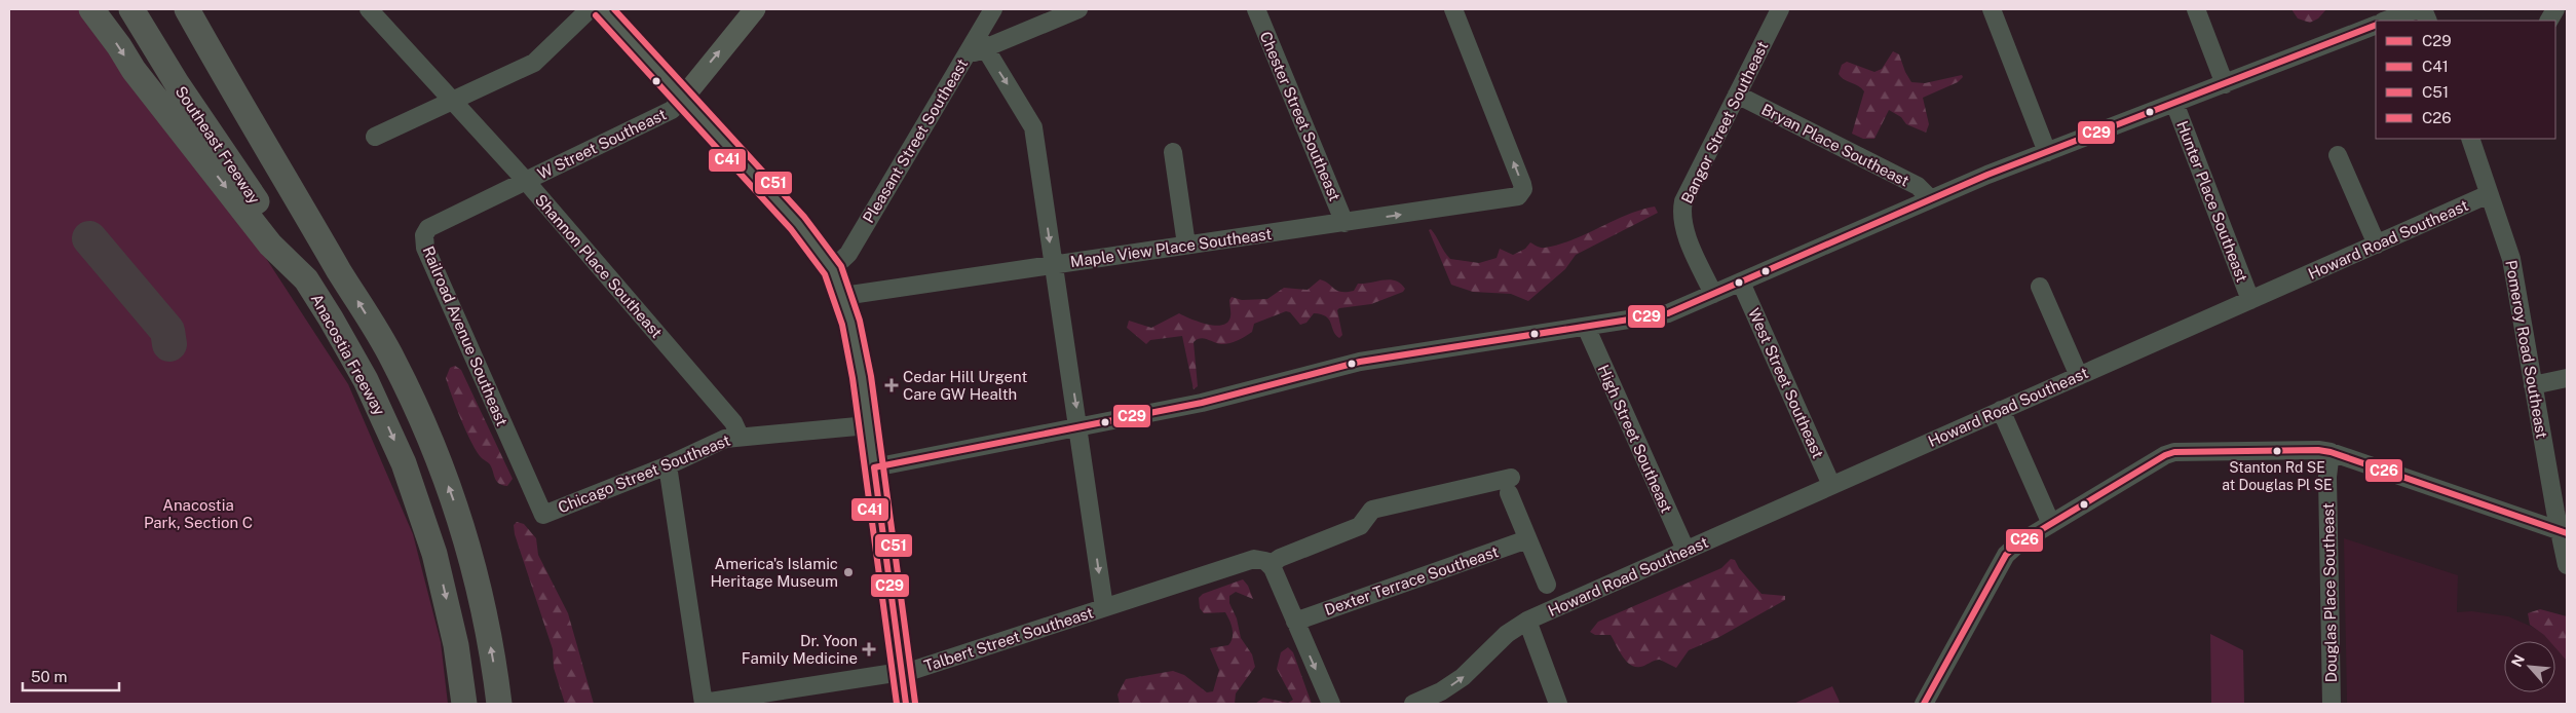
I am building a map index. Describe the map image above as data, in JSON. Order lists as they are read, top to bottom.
{
  "streets": {
    "highway": ["Southeast Freeway", "Anacostia Freeway"],
    "main road": ["W Street Southeast"],
    "street": [
      "Chester Street Southeast",
      "Bangor Street Southeast",
      "Pleasant Street Southeast",
      "Bryan Place Southeast",
      "Hunter Place Southeast",
      "Howard Road Southeast",
      "Maple View Place Southeast",
      "Shannon Place Southeast",
      "Railroad Avenue Southeast",
      "Pomeroy Road Southeast",
      "West Street Southeast",
      "High Street Southeast",
      "Chicago Street Southeast",
      "Dexter Terrace Southeast",
      "Douglas Place Southeast",
      "Talbert Street Southeast"
    ]
  },
  "crossings": [
    ["Chester Street Southeast", "Maple View Place Southeast"],
    ["Bangor Street Southeast", "Bryan Place Southeast"],
    ["W Street Southeast", "Shannon Place Southeast"],
    ["W Street Southeast", "Railroad Avenue Southeast"],
    ["Southeast Freeway", "Anacostia Freeway"],
    ["Hunter Place Southeast", "Howard Road Southeast"],
    ["Howard Road Southeast", "Pomeroy Road Southeast"],
    ["Howard Road Southeast", "West Street Southeast"],
    ["Howard Road Southeast", "High Street Southeast"],
    ["Shannon Place Southeast", "Railroad Avenue Southeast"],
    ["Shannon Place Southeast", "Chicago Street Southeast"],
    ["Railroad Avenue Southeast", "Chicago Street Southeast"]
  ],
  "one_way": ["W Street Southeast"],
  "parks": ["Anacostia Park, Section C"],
  "places": {
    "health": ["Cedar Hill Urgent Care GW Health", "Dr. Yoon Family Medicine"],
    "other": ["Stanton Rd SE at Douglas Pl SE", "America's Islamic Heritage Museum"]
  },
  "lines": [
    "transit line C51",
    "transit line C41",
    "transit line C29",
    "transit line C26"
  ],
  "legend": [
    "C29",
    "C41",
    "C51",
    "C26"
  ],
  "scale_bar": "50 m",
  "north": "top left"
}
